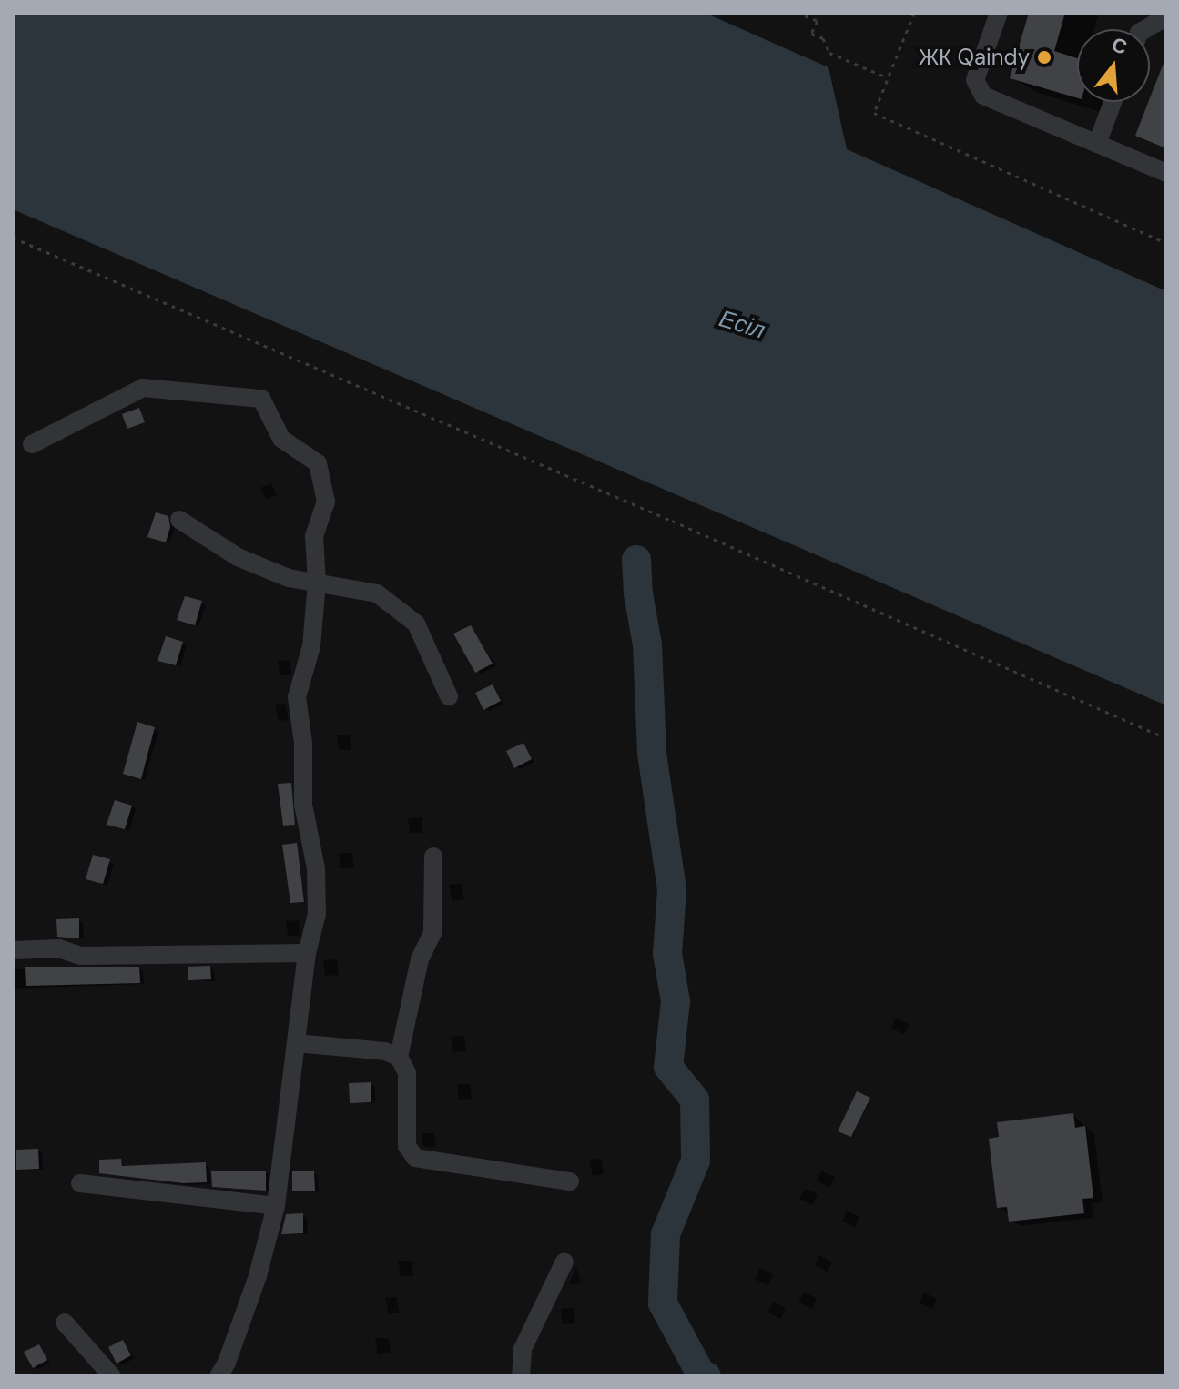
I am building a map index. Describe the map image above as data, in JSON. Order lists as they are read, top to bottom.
{
  "water": ["Есіл"],
  "places": ["ЖК Qaindy"],
  "north": "top"
}
